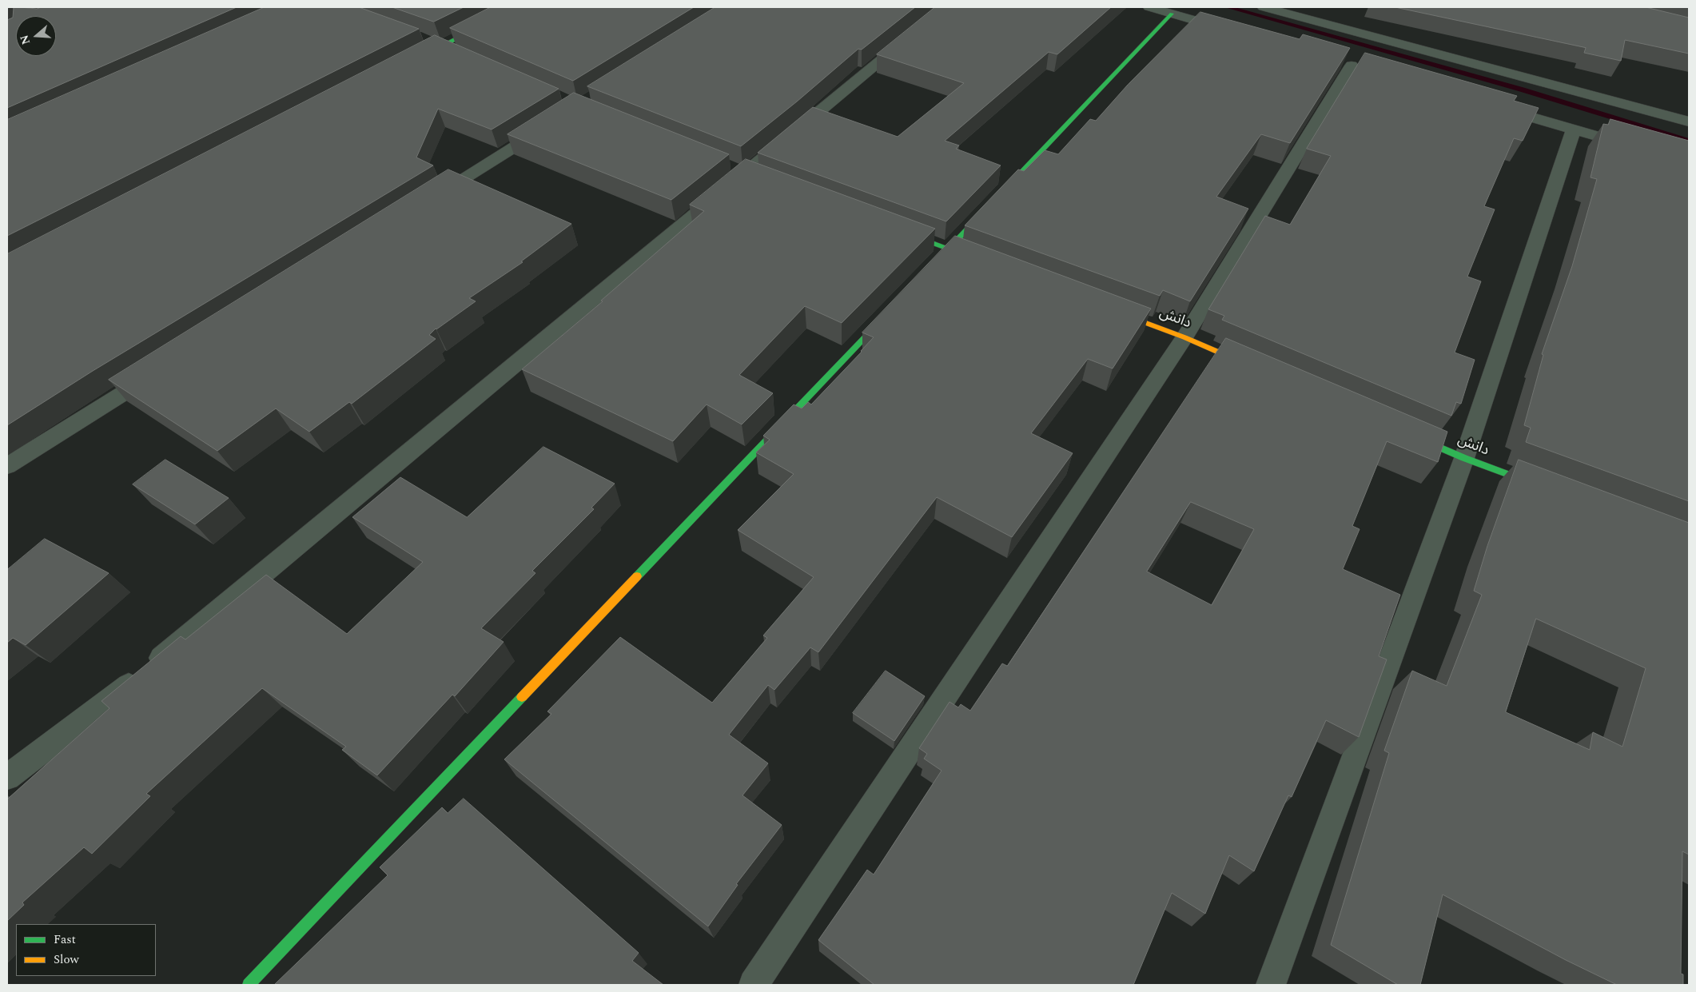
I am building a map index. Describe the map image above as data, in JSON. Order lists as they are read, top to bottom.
{
  "streets": {
    "street": ["دانش"]
  },
  "legend": ["Fast", "Slow"],
  "north": "left"
}
